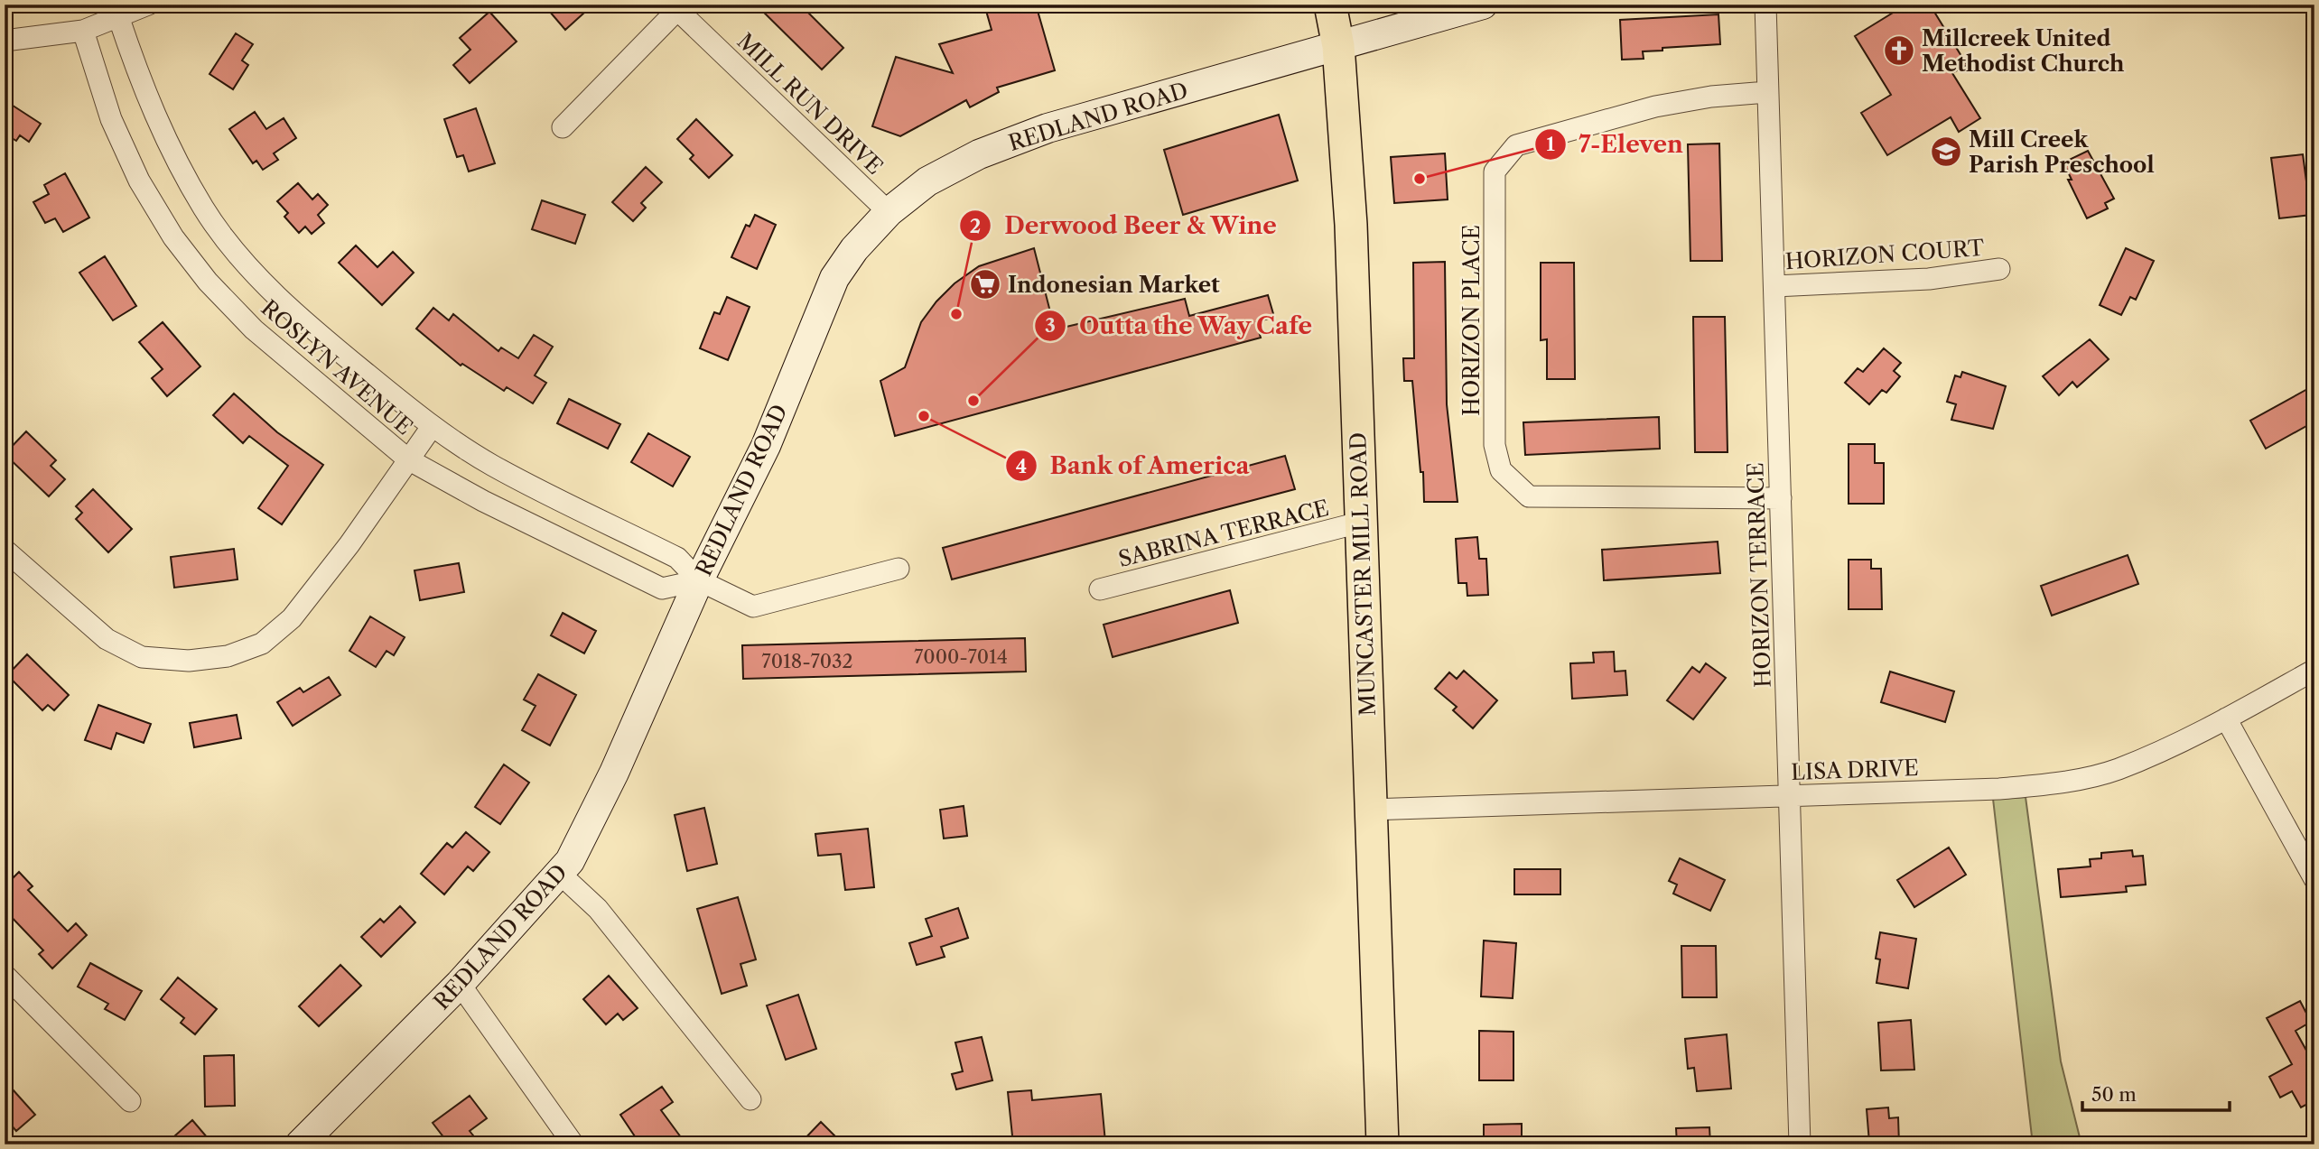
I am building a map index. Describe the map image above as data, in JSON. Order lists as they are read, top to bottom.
{
  "streets": {
    "main road": ["REDLAND ROAD", "MUNCASTER MILL ROAD"],
    "street": [
      "MILL RUN DRIVE",
      "HORIZON COURT",
      "HORIZON PLACE",
      "ROSLYN AVENUE",
      "SABRINA TERRACE",
      "HORIZON TERRACE",
      "LISA DRIVE"
    ]
  },
  "crossings": [
    ["MILL RUN DRIVE", "REDLAND ROAD"],
    ["REDLAND ROAD", "ROSLYN AVENUE"],
    ["REDLAND ROAD", "MUNCASTER MILL ROAD"],
    ["HORIZON COURT", "HORIZON TERRACE"],
    ["HORIZON PLACE", "HORIZON TERRACE"],
    ["SABRINA TERRACE", "MUNCASTER MILL ROAD"],
    ["MUNCASTER MILL ROAD", "LISA DRIVE"],
    ["HORIZON TERRACE", "LISA DRIVE"]
  ],
  "places": {
    "church": ["Millcreek United Methodist Church"],
    "school or university": ["Mill Creek Parish Preschool"],
    "other": [
      "7-Eleven",
      "Derwood Beer & Wine",
      "Outta the Way Cafe",
      "Bank of America"
    ],
    "supermarket": ["Indonesian Market"]
  },
  "house_numbers": ["7000-7014", "7018-7032"],
  "scale_bar": "50 m"
}
